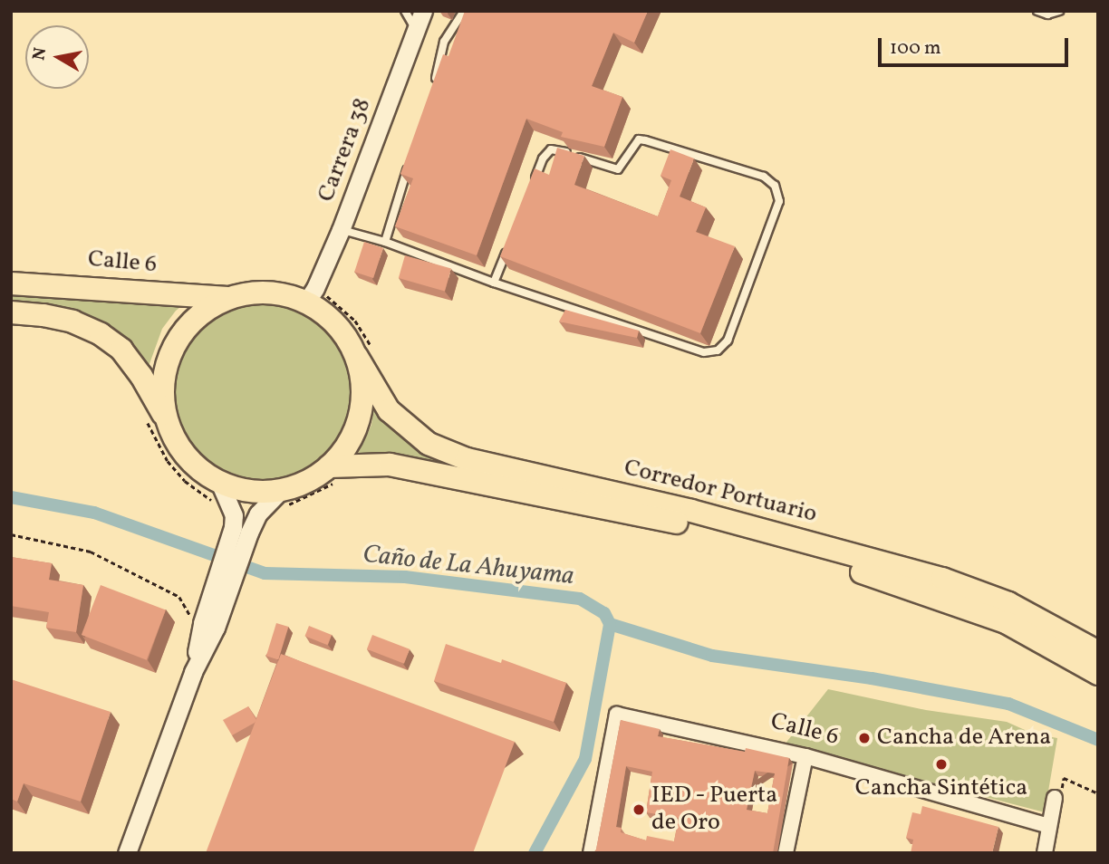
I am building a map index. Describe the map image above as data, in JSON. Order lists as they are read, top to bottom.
{
  "streets": {
    "main road": ["Calle 6", "Corredor Portuario"],
    "street": ["Carrera 38"]
  },
  "crossings": [
    ["Carrera 38", "Calle 6"],
    ["Carrera 38", "Corredor Portuario"],
    ["Calle 6", "Corredor Portuario"]
  ],
  "water": ["Caño de La Ahuyama"],
  "places": ["Cancha de Arena", "Cancha Sintética", "IED - Puerta de Oro"],
  "scale_bar": "100 m",
  "north": "left"
}
